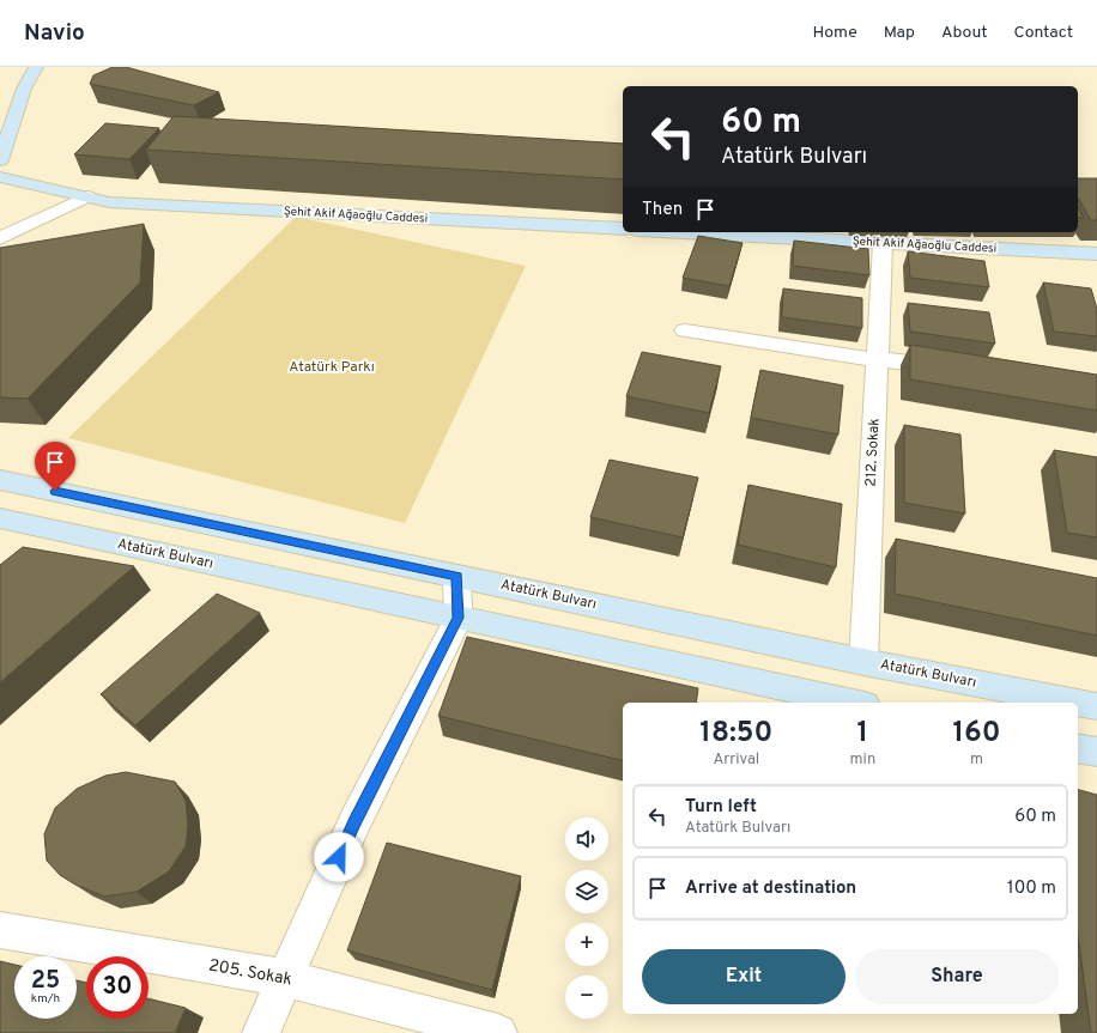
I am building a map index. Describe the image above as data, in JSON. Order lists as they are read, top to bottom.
{
  "streets": {
    "main road": ["Şehit Akif Ağaoğlu Caddesi", "Atatürk Bulvarı"],
    "street": ["212. Sokak", "205. Sokak"]
  },
  "crossings": [
    ["Şehit Akif Ağaoğlu Caddesi", "212. Sokak"],
    ["212. Sokak", "Atatürk Bulvarı"]
  ],
  "parks": ["Atatürk Parkı"],
  "page": {
    "header": "Navio",
    "nav": [
      "Home",
      "Map",
      "About",
      "Contact"
    ],
    "turn": ["60 m", "Atatürk Bulvarı"],
    "then": "Then",
    "eta": [
      "18:50",
      "Arrival",
      "1",
      "min",
      "160",
      "m"
    ],
    "list": [
      {
        "name": "Turn left",
        "note": "Atatürk Bulvarı",
        "value": "60 m"
      },
      {
        "name": "Arrive at destination",
        "value": "100 m"
      }
    ],
    "map_buttons": ["+", "−"],
    "buttons": ["Exit", "Share"],
    "speed": "25 km/h",
    "limit": "30"
  }
}
